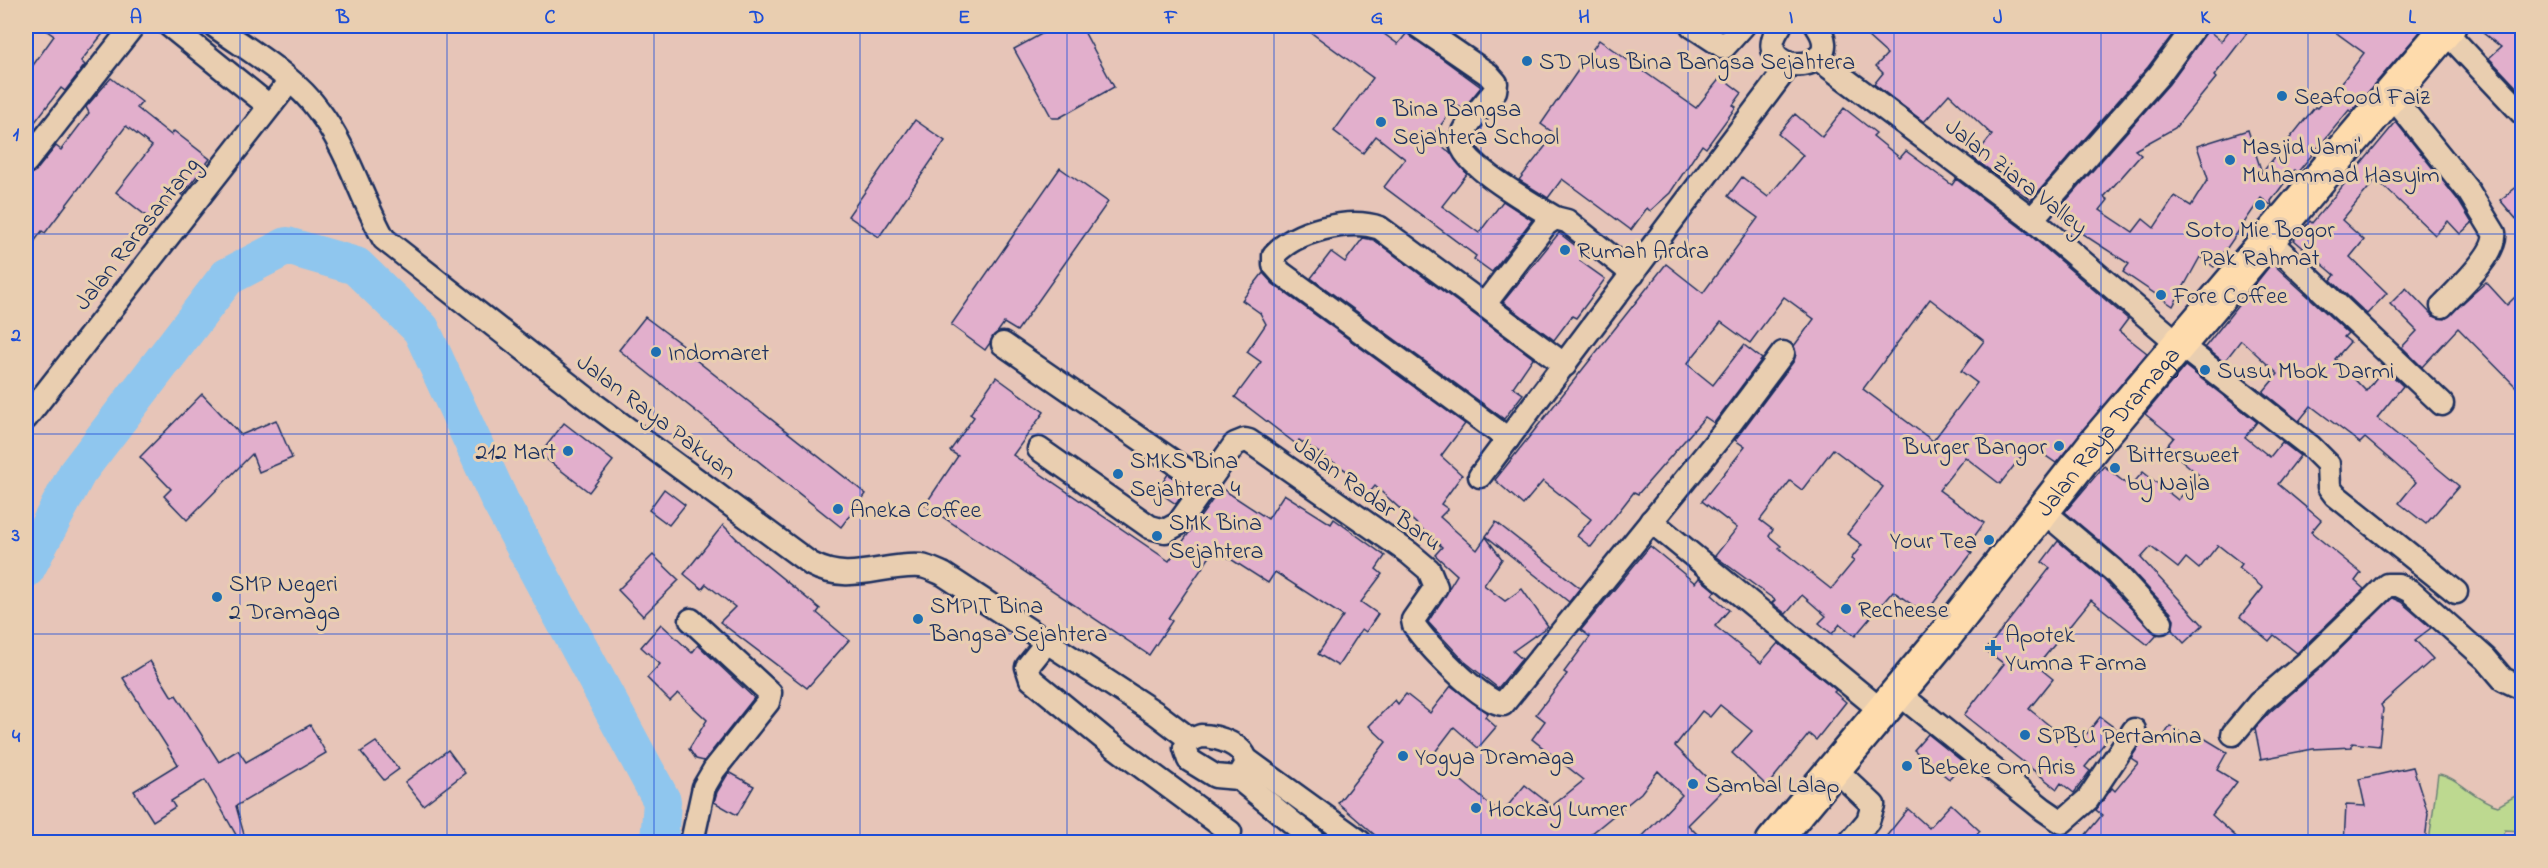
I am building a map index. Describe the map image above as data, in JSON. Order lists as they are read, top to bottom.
{
  "streets": {
    "highway": ["Jalan Raya Dramaga"],
    "street": [
      "Jalan Ziara Valley",
      "Jalan Rarasantang",
      "Jalan Raya Pakuan",
      "Jalan Radar Baru"
    ]
  },
  "crossings": [
    ["Jalan Ziara Valley", "Jalan Raya Dramaga"],
    ["Jalan Rarasantang", "Jalan Raya Pakuan"]
  ],
  "places": {
    "other": [
      "SD Plus Bina Bangsa Sejahtera",
      "Seafood Faiz",
      "Bina Bangsa Sejahtera School",
      "Masjid Jami' Muhammad Hasyim",
      "Soto Mie Bogor Pak Rahmat",
      "Rumah Ardra",
      "Fore Coffee",
      "Indomaret",
      "Susu Mbok Darmi",
      "Burger Bangor",
      "212 Mart",
      "Bittersweet by Najla",
      "SMKS Bina Sejahtera 4",
      "Aneka Coffee",
      "SMK Bina Sejahtera",
      "Your Tea",
      "SMP Negeri 2 Dramaga",
      "Recheese",
      "SMPIT Bina Bangsa Sejahtera",
      "SPBU Pertamina",
      "Yogya Dramaga",
      "Bebeke Om Aris",
      "Sambal Lalap",
      "Hockay Lumer"
    ],
    "health": ["Apotek Yumna Farma"]
  },
  "grid": {
    "columns": [
      "A",
      "B",
      "C",
      "D",
      "E",
      "F",
      "G",
      "H",
      "I",
      "J",
      "K",
      "L"
    ],
    "rows": [
      "1",
      "2",
      "3",
      "4"
    ]
  }
}
